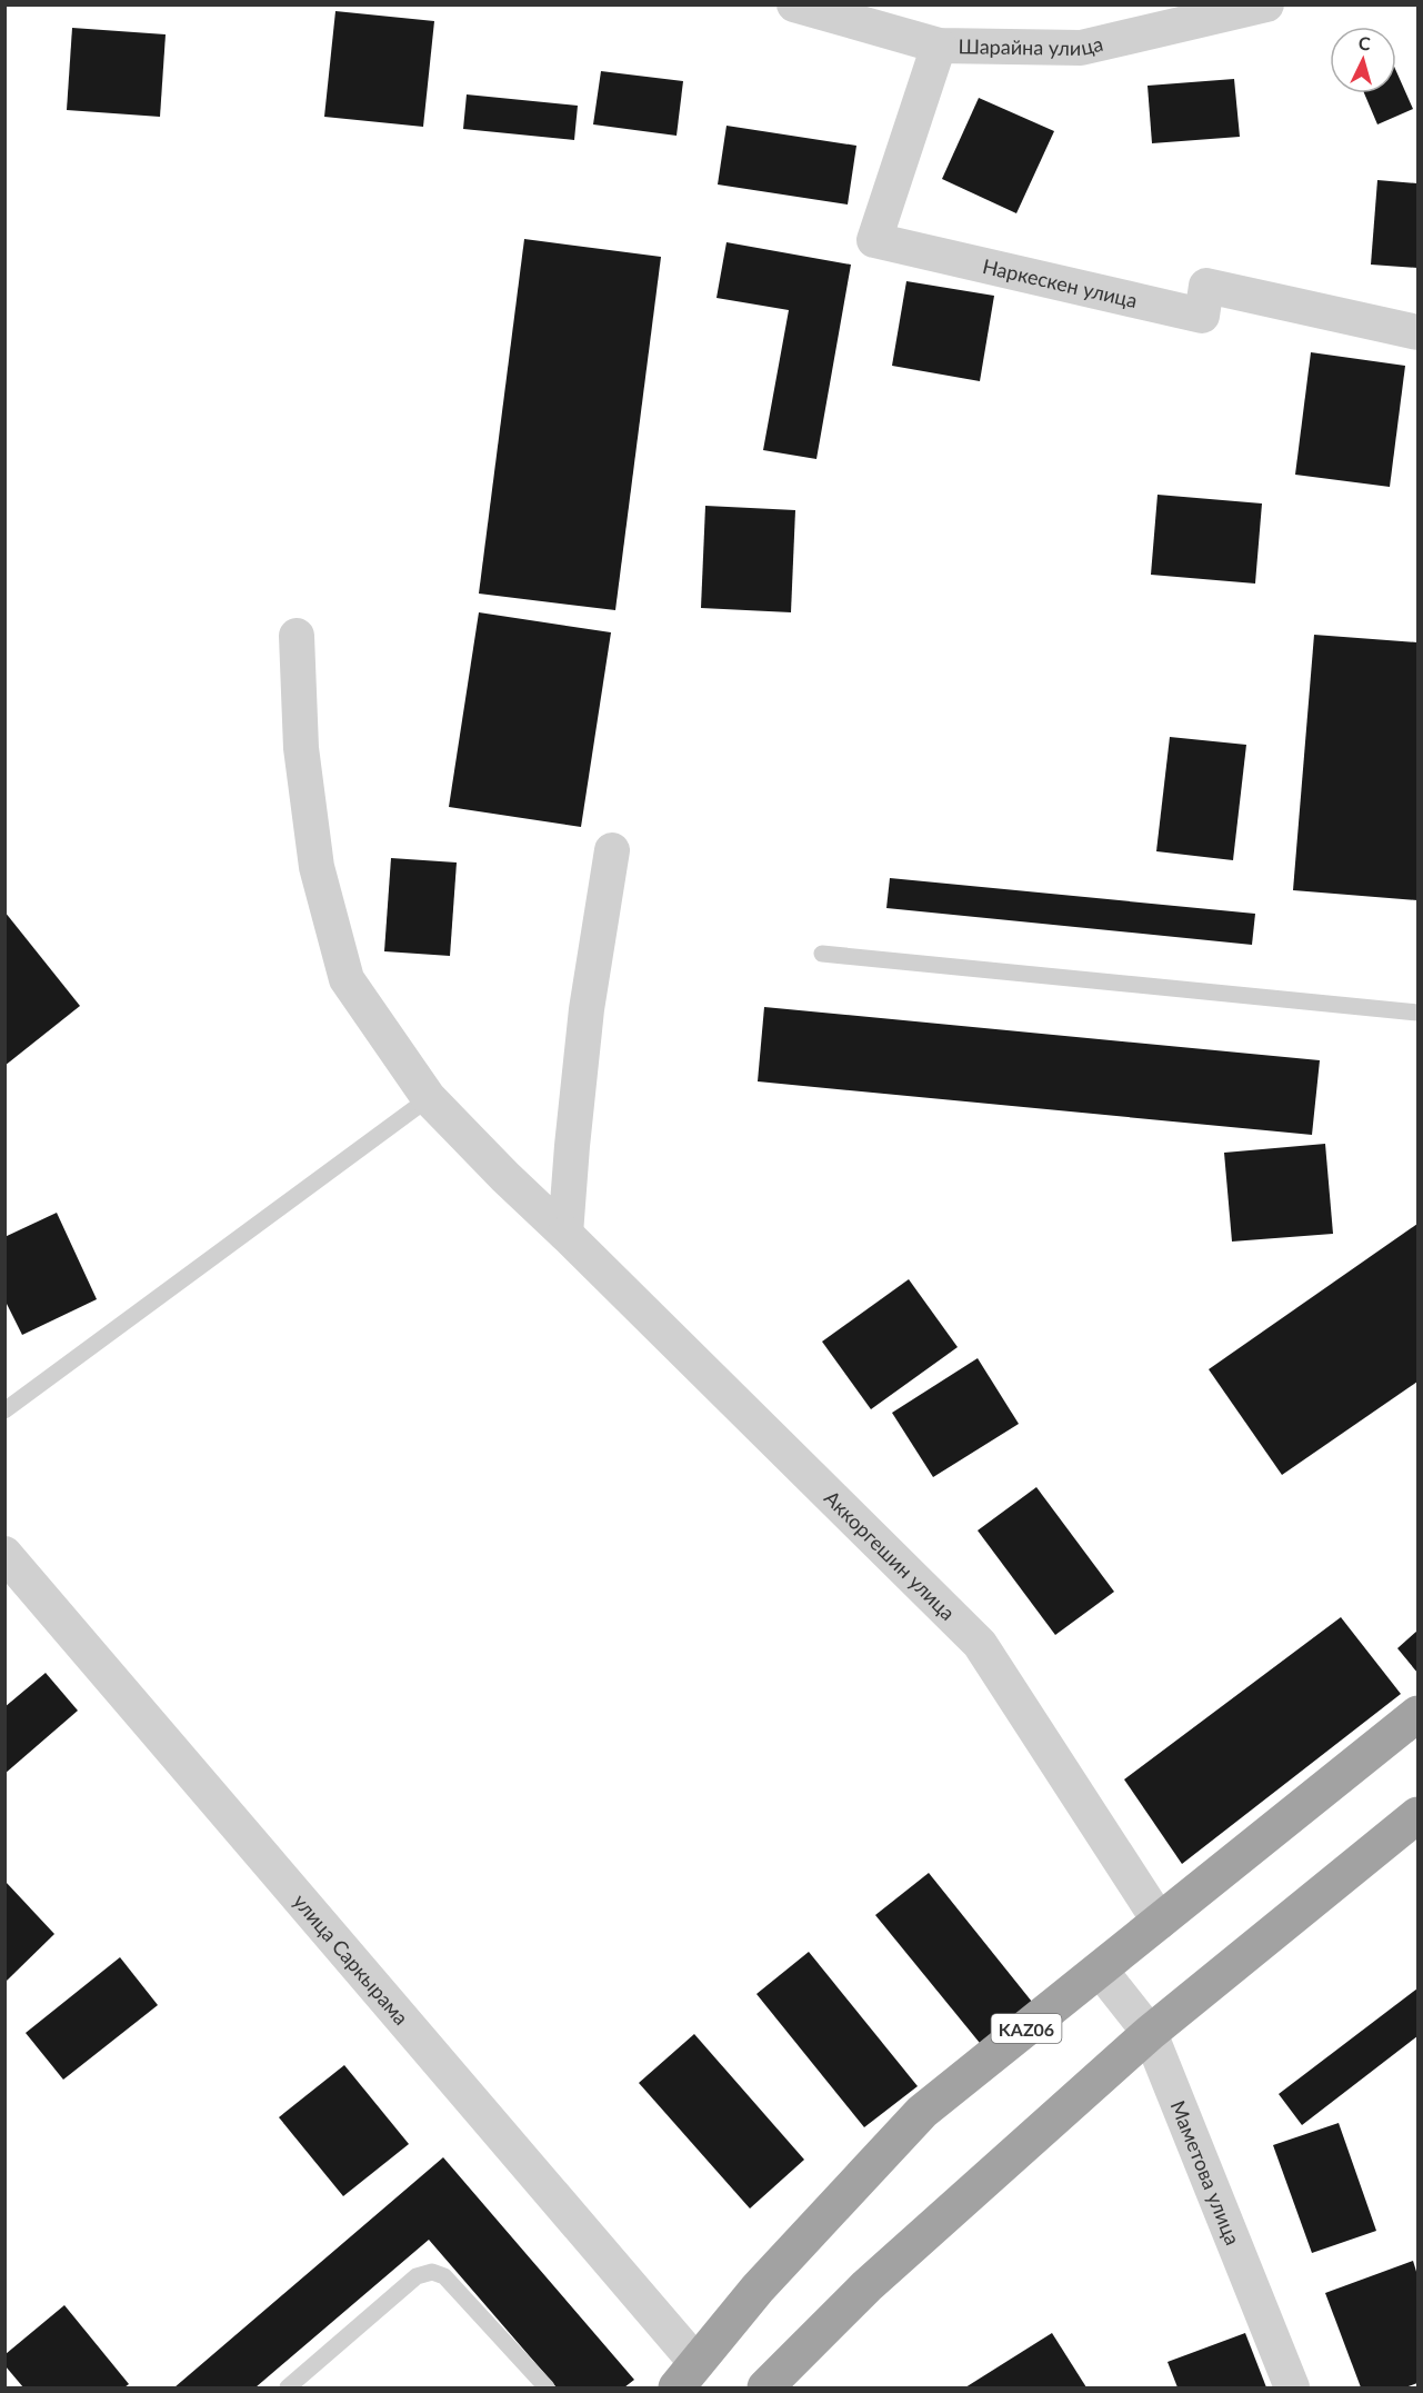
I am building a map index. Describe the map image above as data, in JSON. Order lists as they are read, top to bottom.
{
  "streets": {
    "highway": ["KАZ06"],
    "street": [
      "Шарайна улица",
      "Наркескен улица",
      "Аккоргешин улица",
      "улица Саркырама",
      "Маметова улица"
    ]
  },
  "crossings": [
    ["Шарайна улица", "Наркескен улица"],
    ["Аккоргешин улица", "KАZ06"],
    ["улица Саркырама", "KАZ06"],
    ["KАZ06", "Маметова улица"]
  ],
  "north": "top"
}
